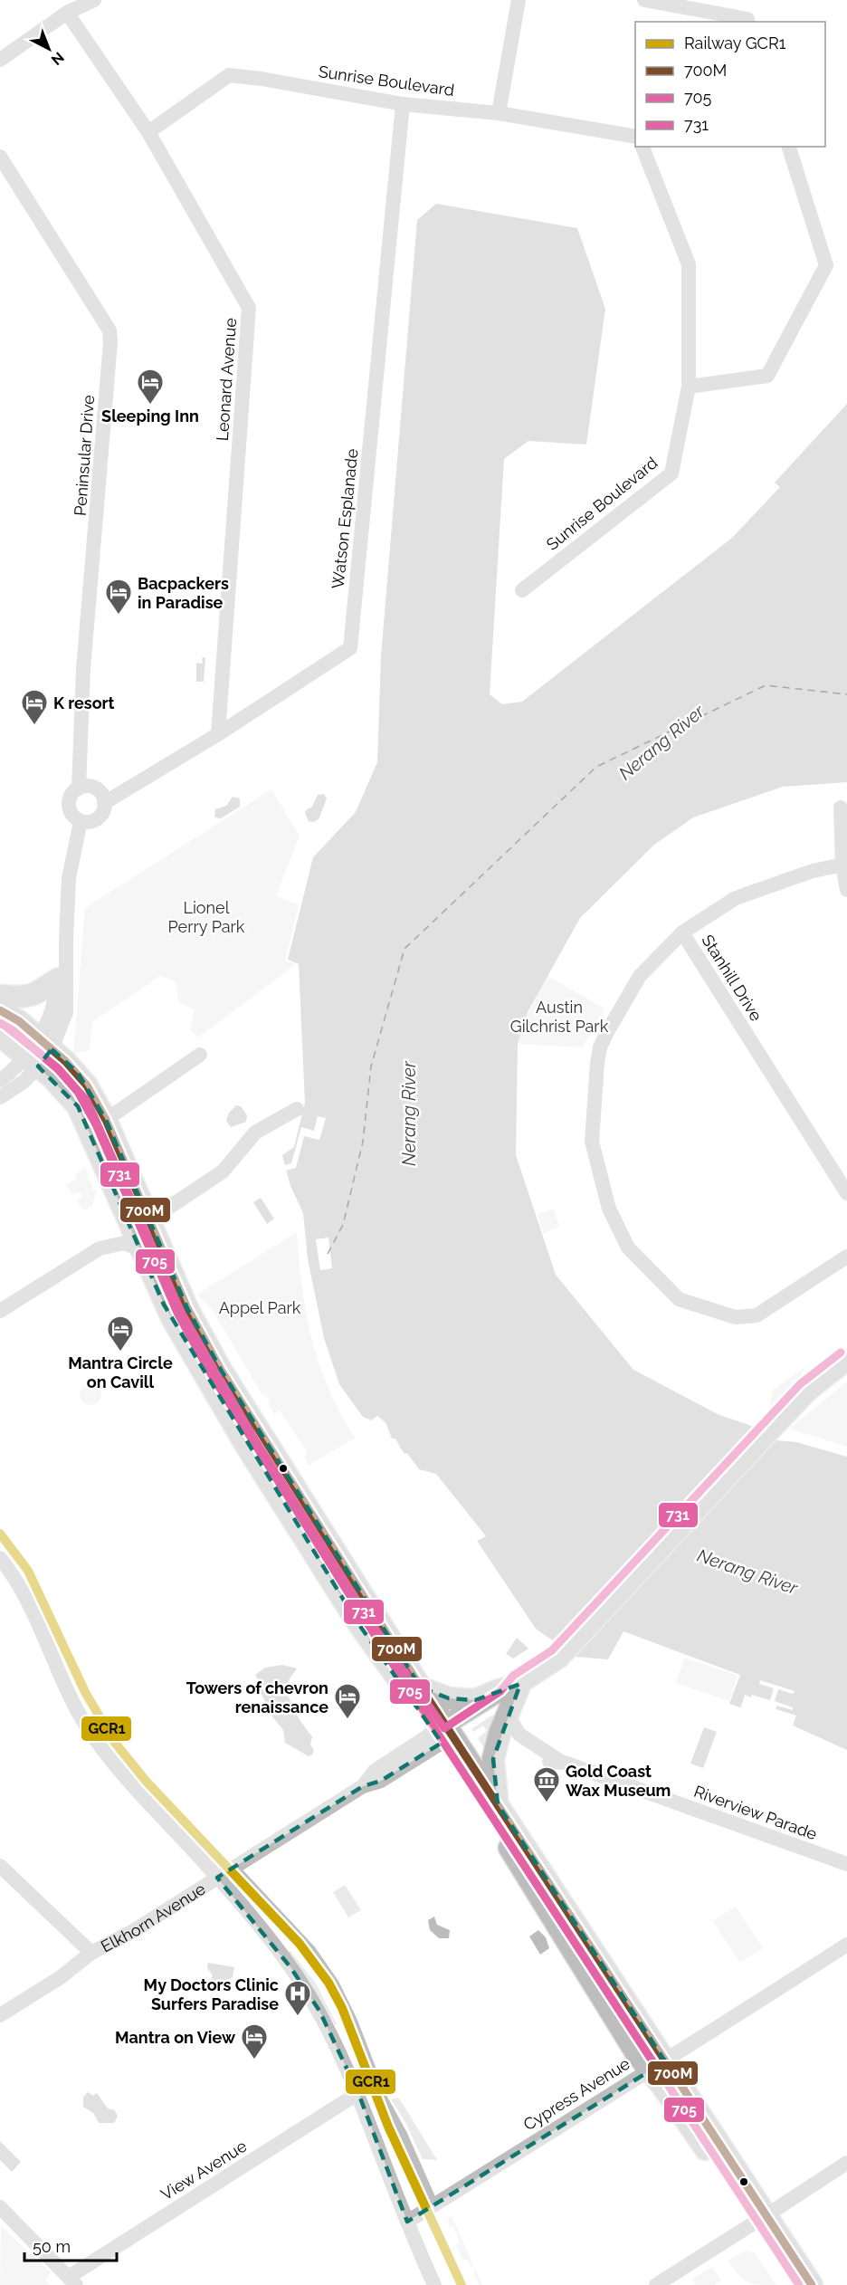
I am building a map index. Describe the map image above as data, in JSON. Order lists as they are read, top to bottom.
{
  "streets": {
    "street": [
      "Sunrise Boulevard",
      "Leonard Avenue",
      "Peninsular Drive",
      "Watson Esplanade",
      "Stanhill Drive",
      "Riverview Parade",
      "Elkhorn Avenue",
      "Cypress Avenue",
      "View Avenue"
    ]
  },
  "crossings": [
    ["Sunrise Boulevard", "Leonard Avenue"],
    ["Sunrise Boulevard", "Watson Esplanade"],
    ["Leonard Avenue", "Watson Esplanade"],
    ["Peninsular Drive", "Watson Esplanade"]
  ],
  "water": ["Nerang River"],
  "parks": ["Lionel Perry Park", "Austin Gilchrist Park", "Appel Park"],
  "places": {
    "hotel": [
      "Sleeping Inn",
      "Bacpackers in Paradise",
      "K resort",
      "Mantra Circle on Cavill",
      "Towers of chevron renaissance",
      "Mantra on View"
    ],
    "museum": ["Gold Coast Wax Museum"],
    "hospital": ["My Doctors Clinic Surfers Paradise"]
  },
  "lines": [
    "transit line 700M",
    "transit line 705",
    "transit line 731",
    "rail line GCR1"
  ],
  "legend": [
    "Railway GCR1",
    "700M",
    "705",
    "731"
  ],
  "scale_bar": "50 m",
  "north": "bottom right"
}
